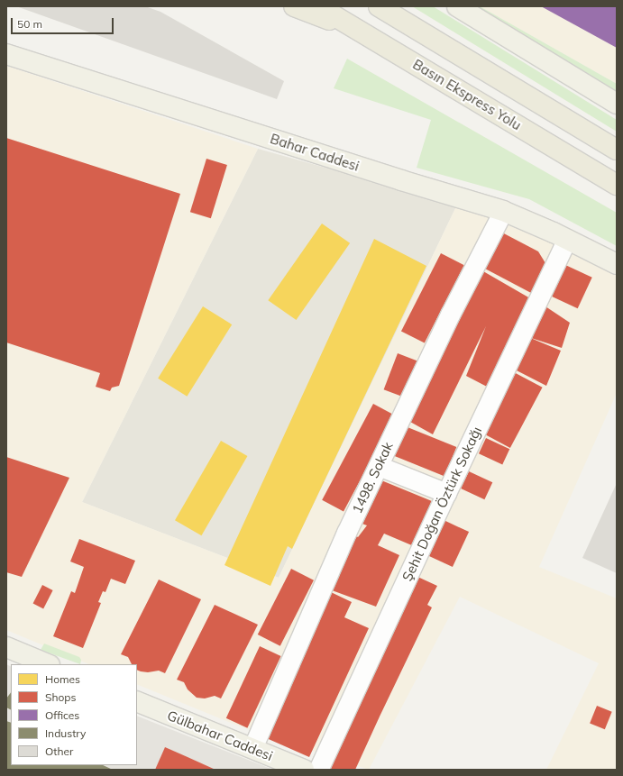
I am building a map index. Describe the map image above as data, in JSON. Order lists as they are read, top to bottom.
{
  "streets": {
    "highway": ["Basın Ekspress Yolu"],
    "main road": ["Bahar Caddesi", "Gülbahar Caddesi"],
    "street": ["1498. Sokak", "Şehit Doğan Öztürk Sokağı"]
  },
  "crossings": [
    ["Bahar Caddesi", "1498. Sokak"],
    ["Bahar Caddesi", "Şehit Doğan Öztürk Sokağı"],
    ["1498. Sokak", "Gülbahar Caddesi"]
  ],
  "legend": [
    "Homes",
    "Shops",
    "Offices",
    "Industry",
    "Other"
  ],
  "scale_bar": "50 m"
}
